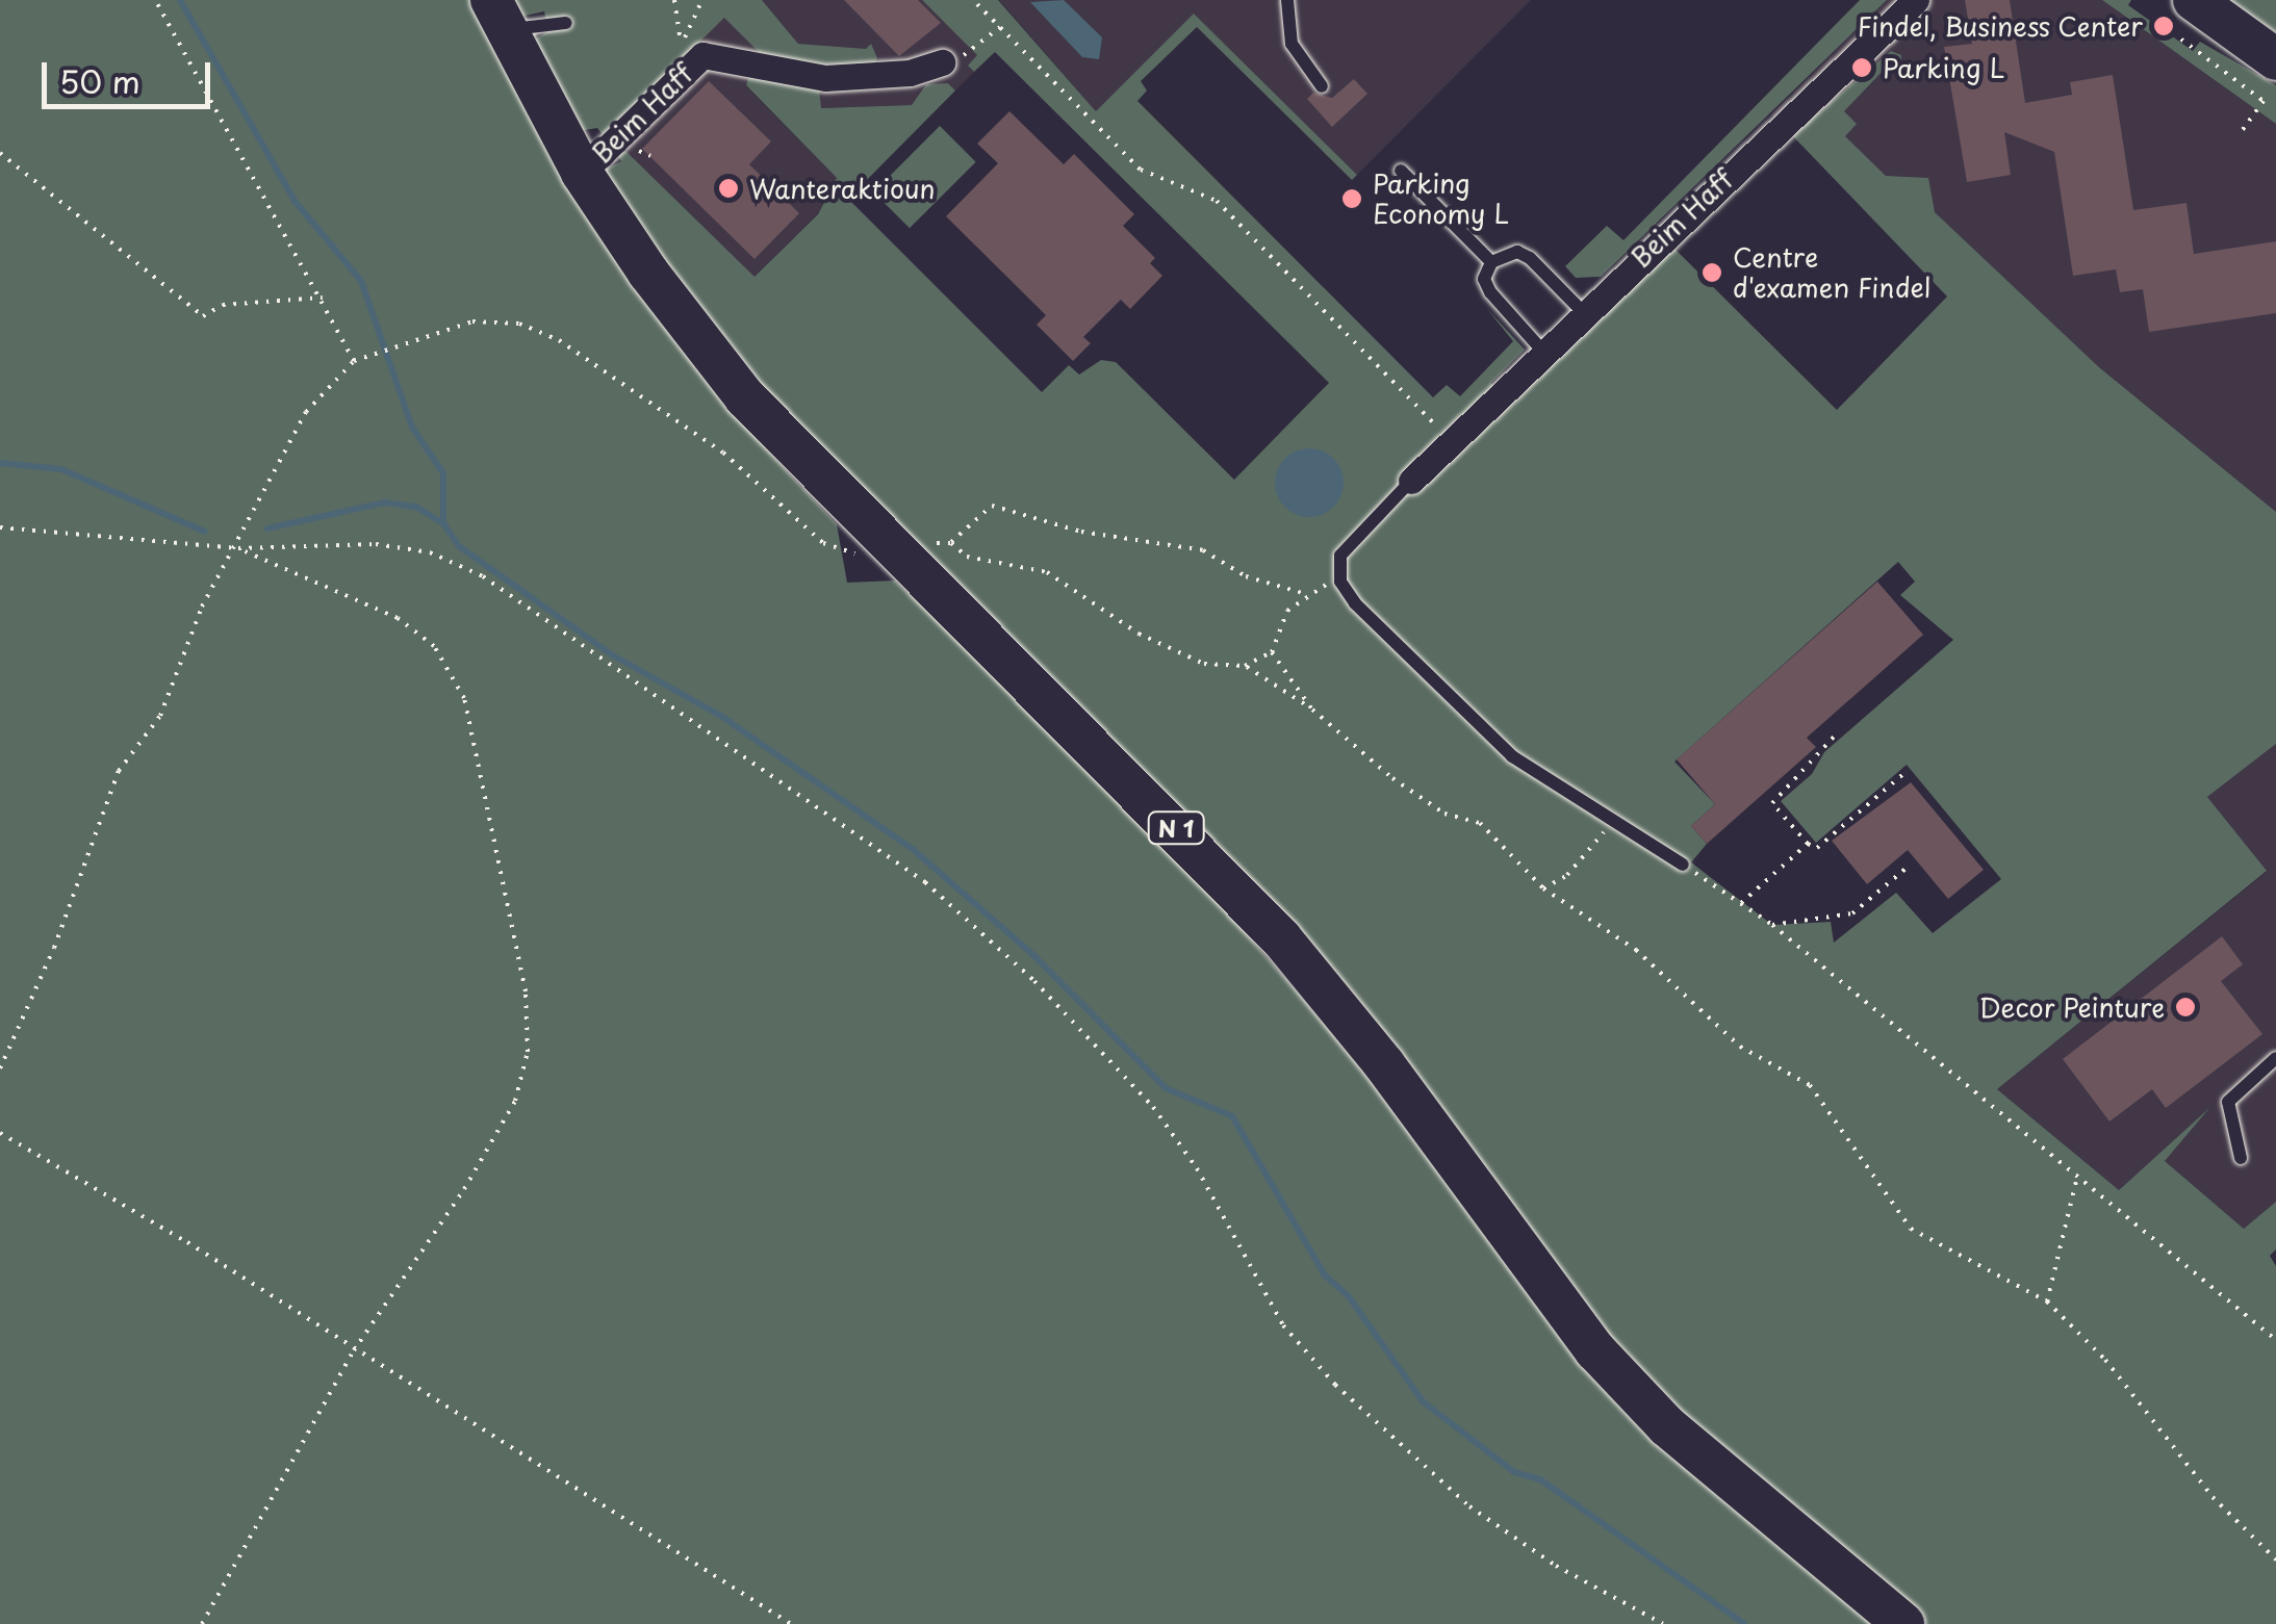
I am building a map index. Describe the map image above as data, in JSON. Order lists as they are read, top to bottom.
{
  "streets": {
    "main road": ["N 1"],
    "street": ["Beim Haff"]
  },
  "crossings": [
    ["Beim Haff", "N 1"]
  ],
  "places": [
    "Findel, Business Center",
    "Parking L",
    "Wanteraktioun",
    "Parking Economy L",
    "Centre d'examen Findel",
    "Decor Peinture"
  ],
  "scale_bar": "50 m"
}
